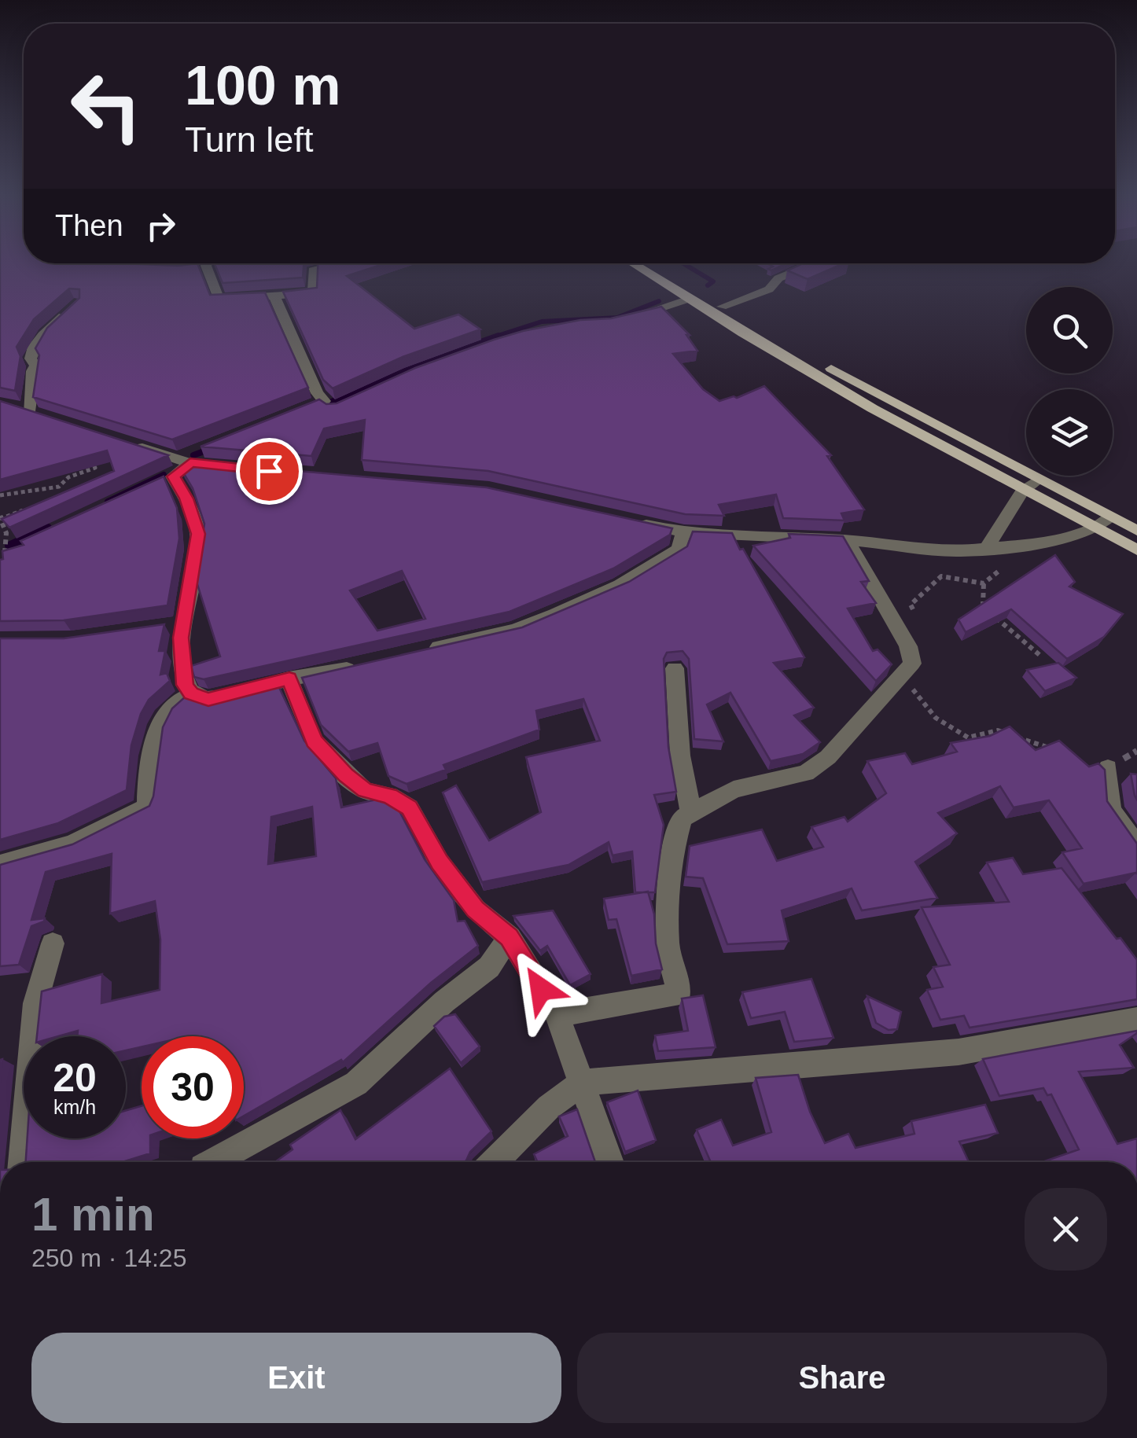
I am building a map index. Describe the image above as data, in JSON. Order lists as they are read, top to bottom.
{
  "page": {
    "turn": ["100 m", "Turn left"],
    "then": "Then",
    "speed": "20 km/h",
    "limit": "30",
    "heading": ["1 min", "250 m · 14:25"],
    "buttons": ["Exit", "Share"]
  }
}
